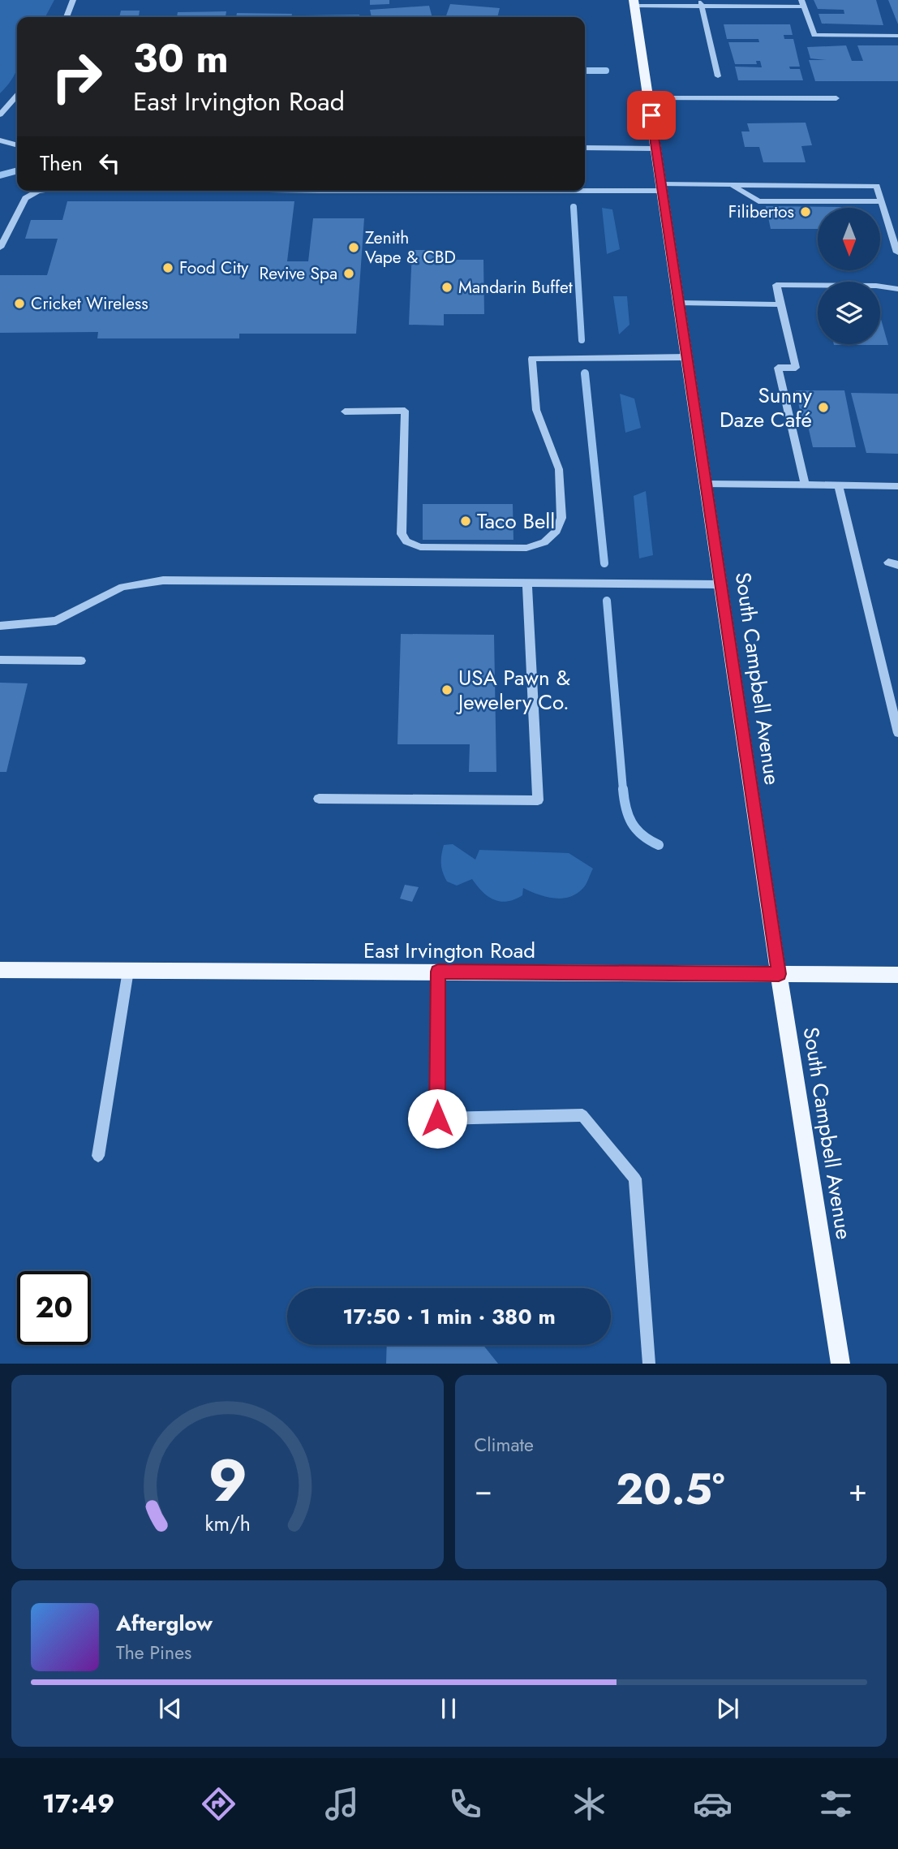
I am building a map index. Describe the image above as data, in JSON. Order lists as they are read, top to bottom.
{
  "streets": {
    "main road": ["South Campbell Avenue", "East Irvington Road"]
  },
  "crossings": [
    ["South Campbell Avenue", "East Irvington Road"]
  ],
  "places": [
    "Filibertos",
    "Zenith Vape & CBD",
    "Food City",
    "Revive Spa",
    "Mandarin Buffet",
    "Cricket Wireless",
    "Sunny Daze Café",
    "Taco Bell",
    "USA Pawn & Jewelery Co."
  ],
  "north": "bottom",
  "page": {
    "turn": ["30 m", "East Irvington Road"],
    "then": "Then",
    "limit": "20",
    "trip": "17:50 · 1 min · 380 m",
    "tile": "Climate",
    "heat": ["−", "20.5°", "+"],
    "song": ["Afterglow", "The Pines"],
    "tabs": "17:49",
    "gauge": ["9", "km/h"]
  }
}
